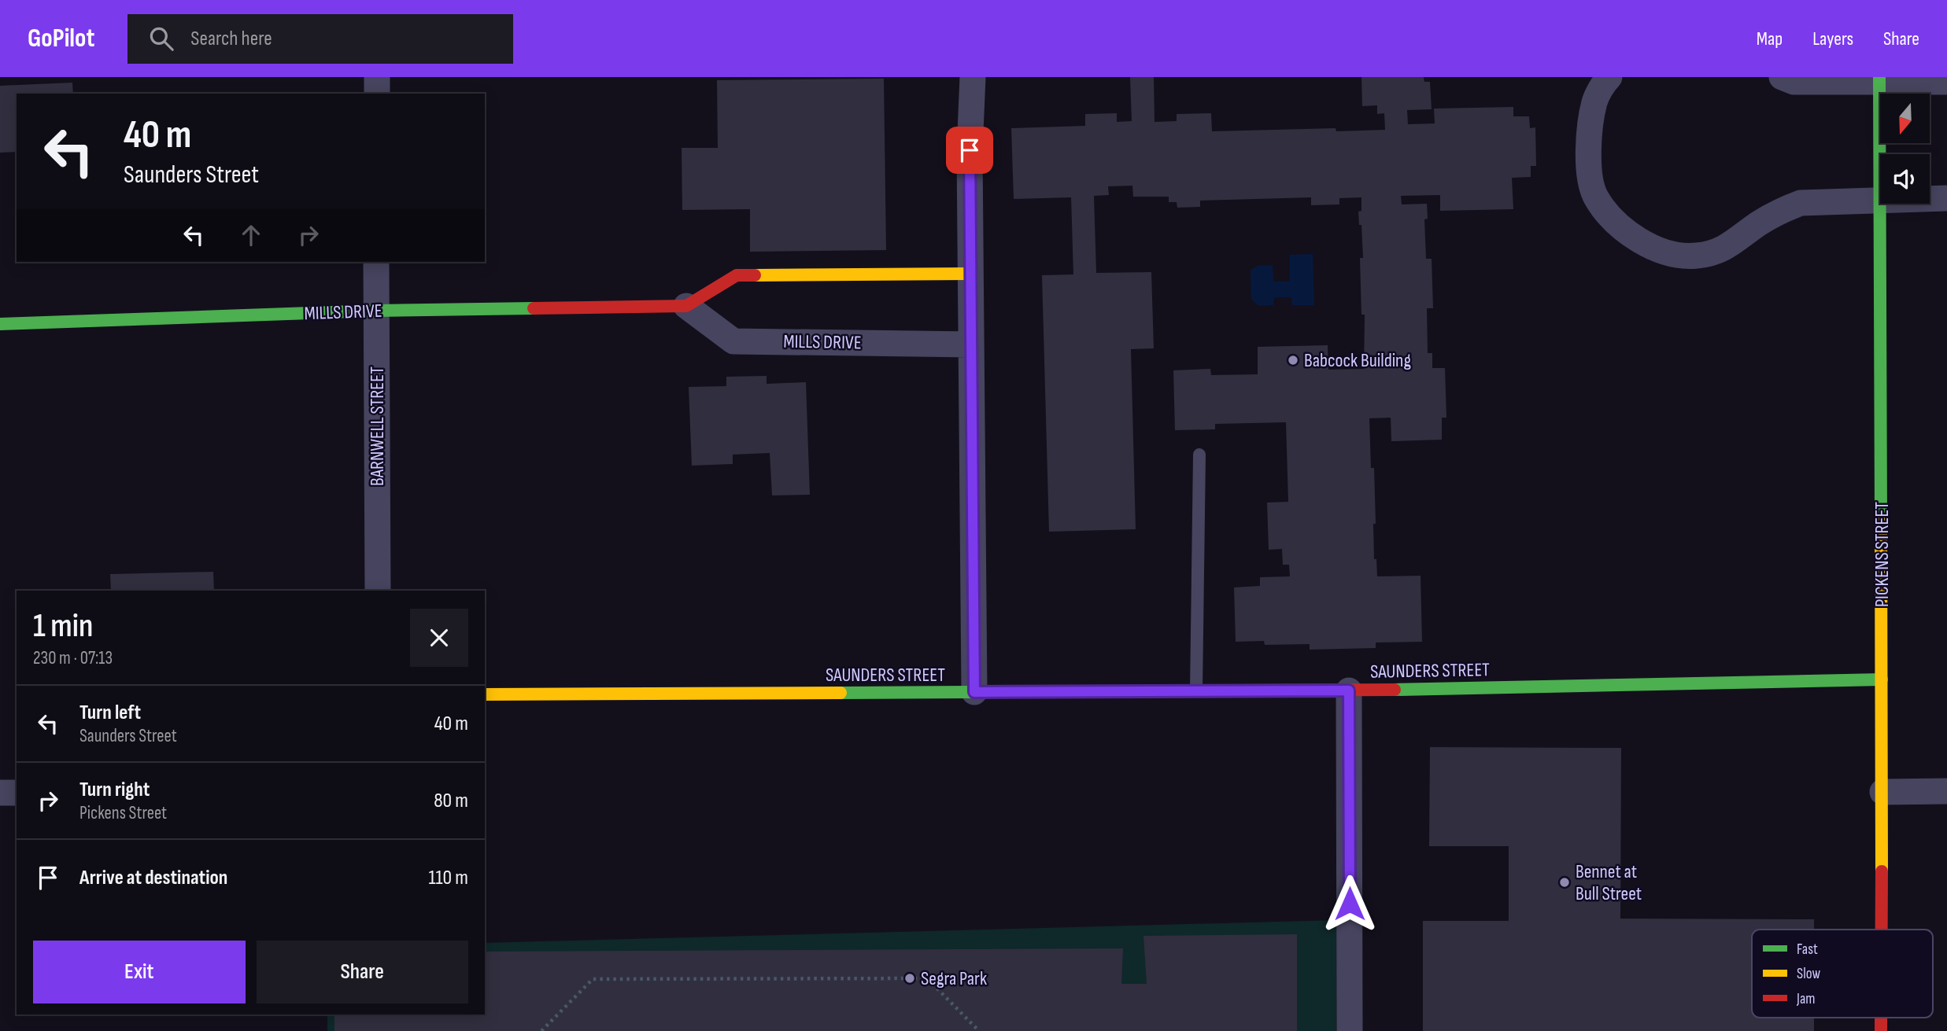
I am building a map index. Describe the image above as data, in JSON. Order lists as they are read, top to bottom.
{
  "streets": {
    "street": [
      "MILLS DRIVE",
      "BARNWELL STREET",
      "PICKENS STREET",
      "SAUNDERS STREET"
    ]
  },
  "crossings": [
    ["MILLS DRIVE", "BARNWELL STREET"],
    ["PICKENS STREET", "SAUNDERS STREET"]
  ],
  "places": ["Babcock Building", "Bennet at Bull Street", "Segra Park"],
  "legend": ["Fast", "Slow", "Jam"],
  "north": "bottom",
  "page": {
    "header": "GoPilot",
    "search": "Search here",
    "nav": ["Map", "Layers", "Share"],
    "turn": ["40 m", "Saunders Street"],
    "heading": ["1 min", "230 m · 07:13"],
    "list": [
      {
        "name": "Turn left",
        "note": "Saunders Street",
        "value": "40 m"
      },
      {
        "name": "Turn right",
        "note": "Pickens Street",
        "value": "80 m"
      },
      {
        "name": "Arrive at destination",
        "value": "110 m"
      }
    ],
    "buttons": ["Exit", "Share"]
  }
}
